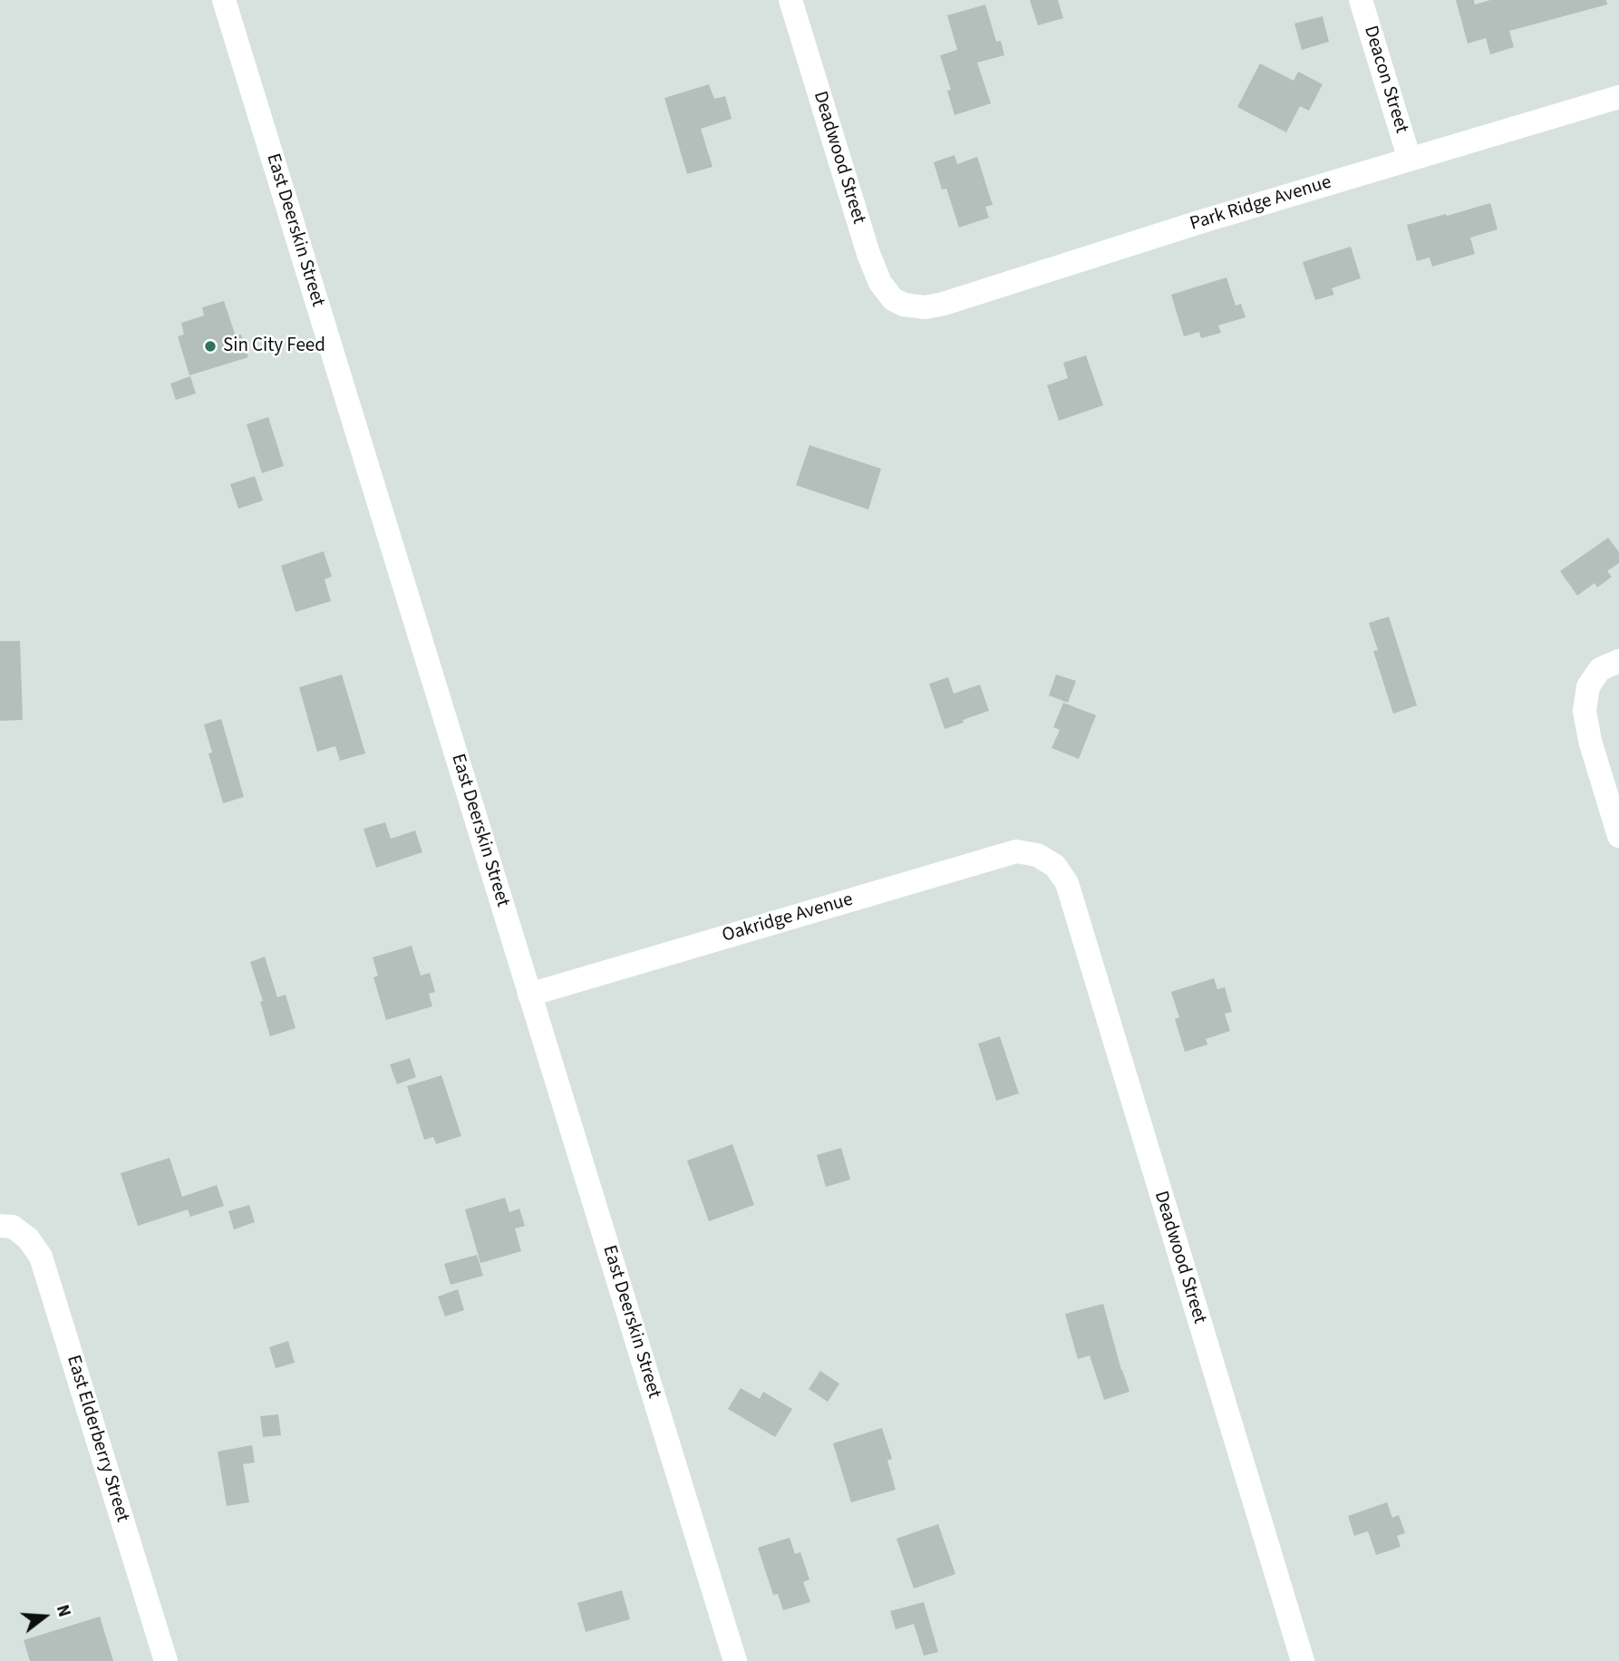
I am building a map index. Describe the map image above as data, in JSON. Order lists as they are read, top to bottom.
{
  "streets": {
    "street": [
      "Deacon Street",
      "Deadwood Street",
      "Park Ridge Avenue",
      "East Deerskin Street",
      "Oakridge Avenue",
      "East Elderberry Street"
    ]
  },
  "crossings": [
    ["Deacon Street", "Park Ridge Avenue"],
    ["Deadwood Street", "Park Ridge Avenue"],
    ["Deadwood Street", "Oakridge Avenue"],
    ["East Deerskin Street", "Oakridge Avenue"]
  ],
  "places": ["Sin City Feed"],
  "north": "right"
}
